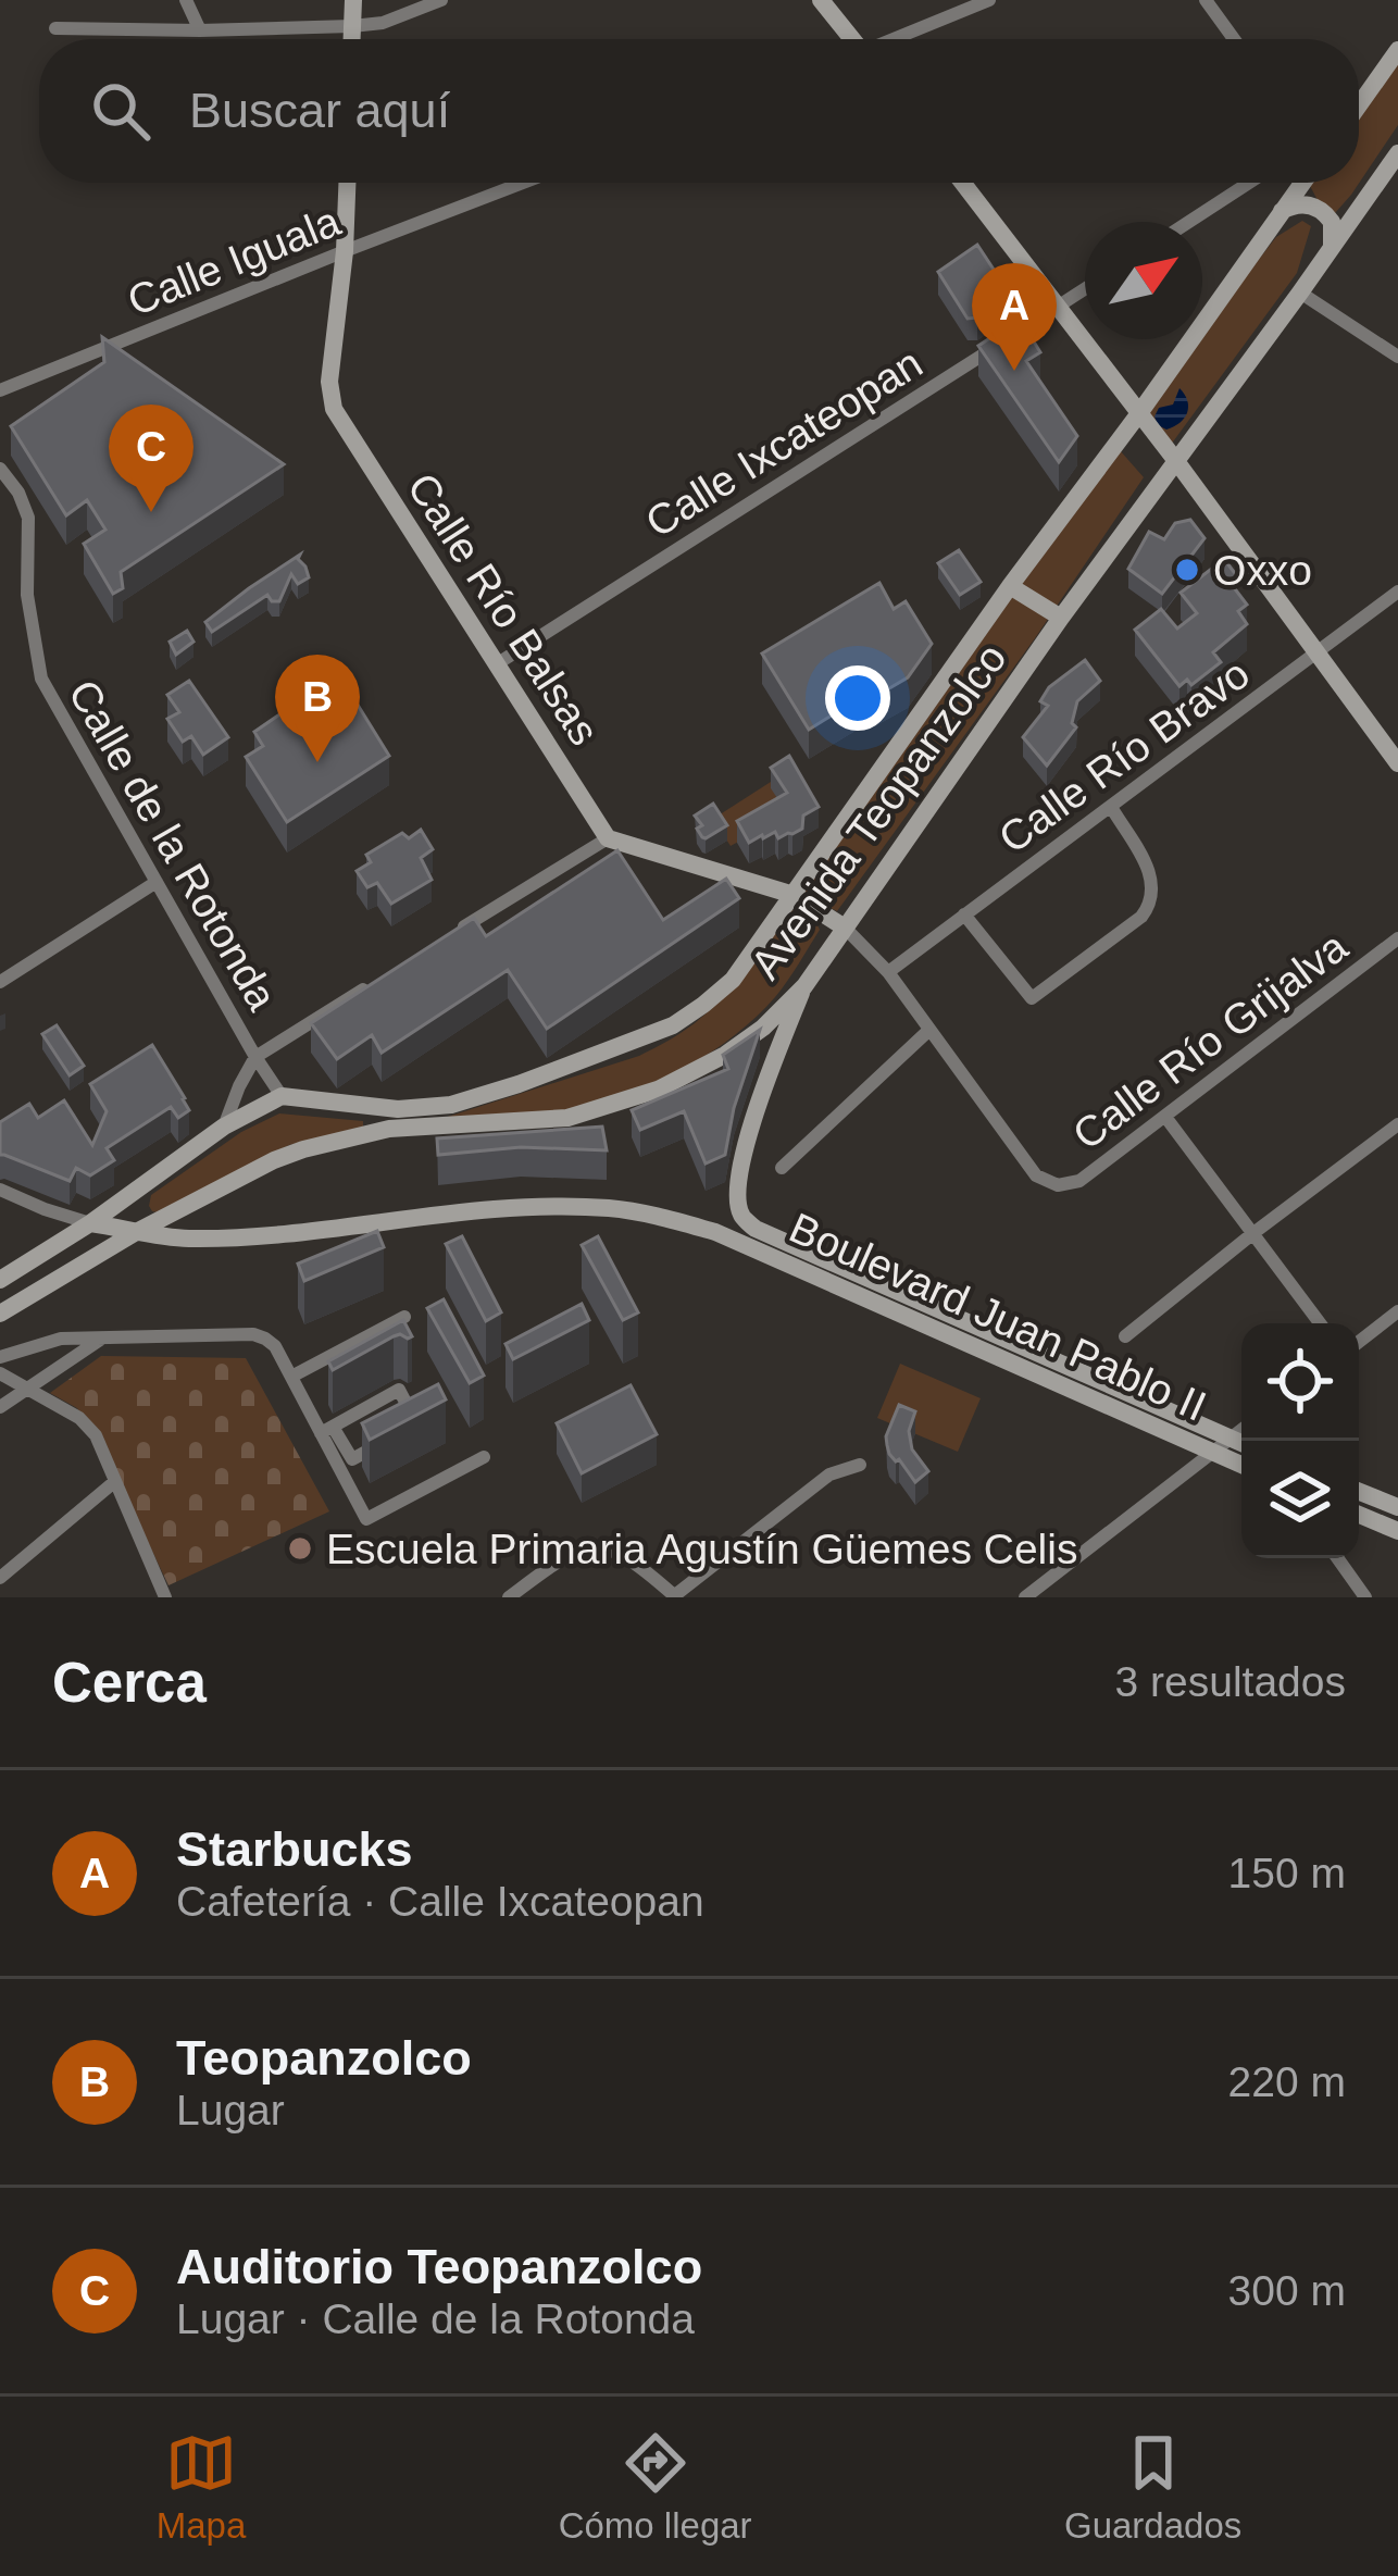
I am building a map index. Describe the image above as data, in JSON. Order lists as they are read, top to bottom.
{
  "streets": {
    "main road": ["Calle Río Balsas", "Avenida Teopanzolco", "Boulevard Juan Pablo II"],
    "street": [
      "Calle Iguala",
      "Calle Ixcateopan",
      "Calle Río Bravo",
      "Calle de la Rotonda",
      "Calle Río Grijalva"
    ]
  },
  "crossings": [
    ["Calle Iguala", "Calle Río Balsas"],
    ["Calle Ixcateopan", "Calle Río Balsas"],
    ["Avenida Teopanzolco", "Calle de la Rotonda"],
    ["Avenida Teopanzolco", "Boulevard Juan Pablo II"]
  ],
  "places": ["Oxxo", "Escuela Primaria Agustín Güemes Celis"],
  "north": "top right",
  "page": {
    "search": "Buscar aquí",
    "pins": ["A", "C", "B"],
    "heading": ["Cerca", "3 resultados"],
    "list": [
      {
        "mark": "A",
        "name": "Starbucks",
        "note": "Cafetería · Calle Ixcateopan",
        "value": "150 m"
      },
      {
        "mark": "B",
        "name": "Teopanzolco",
        "note": "Lugar",
        "value": "220 m"
      },
      {
        "mark": "C",
        "name": "Auditorio Teopanzolco",
        "note": "Lugar · Calle de la Rotonda",
        "value": "300 m"
      }
    ],
    "nav": ["Mapa", "Cómo llegar", "Guardados"]
  }
}
